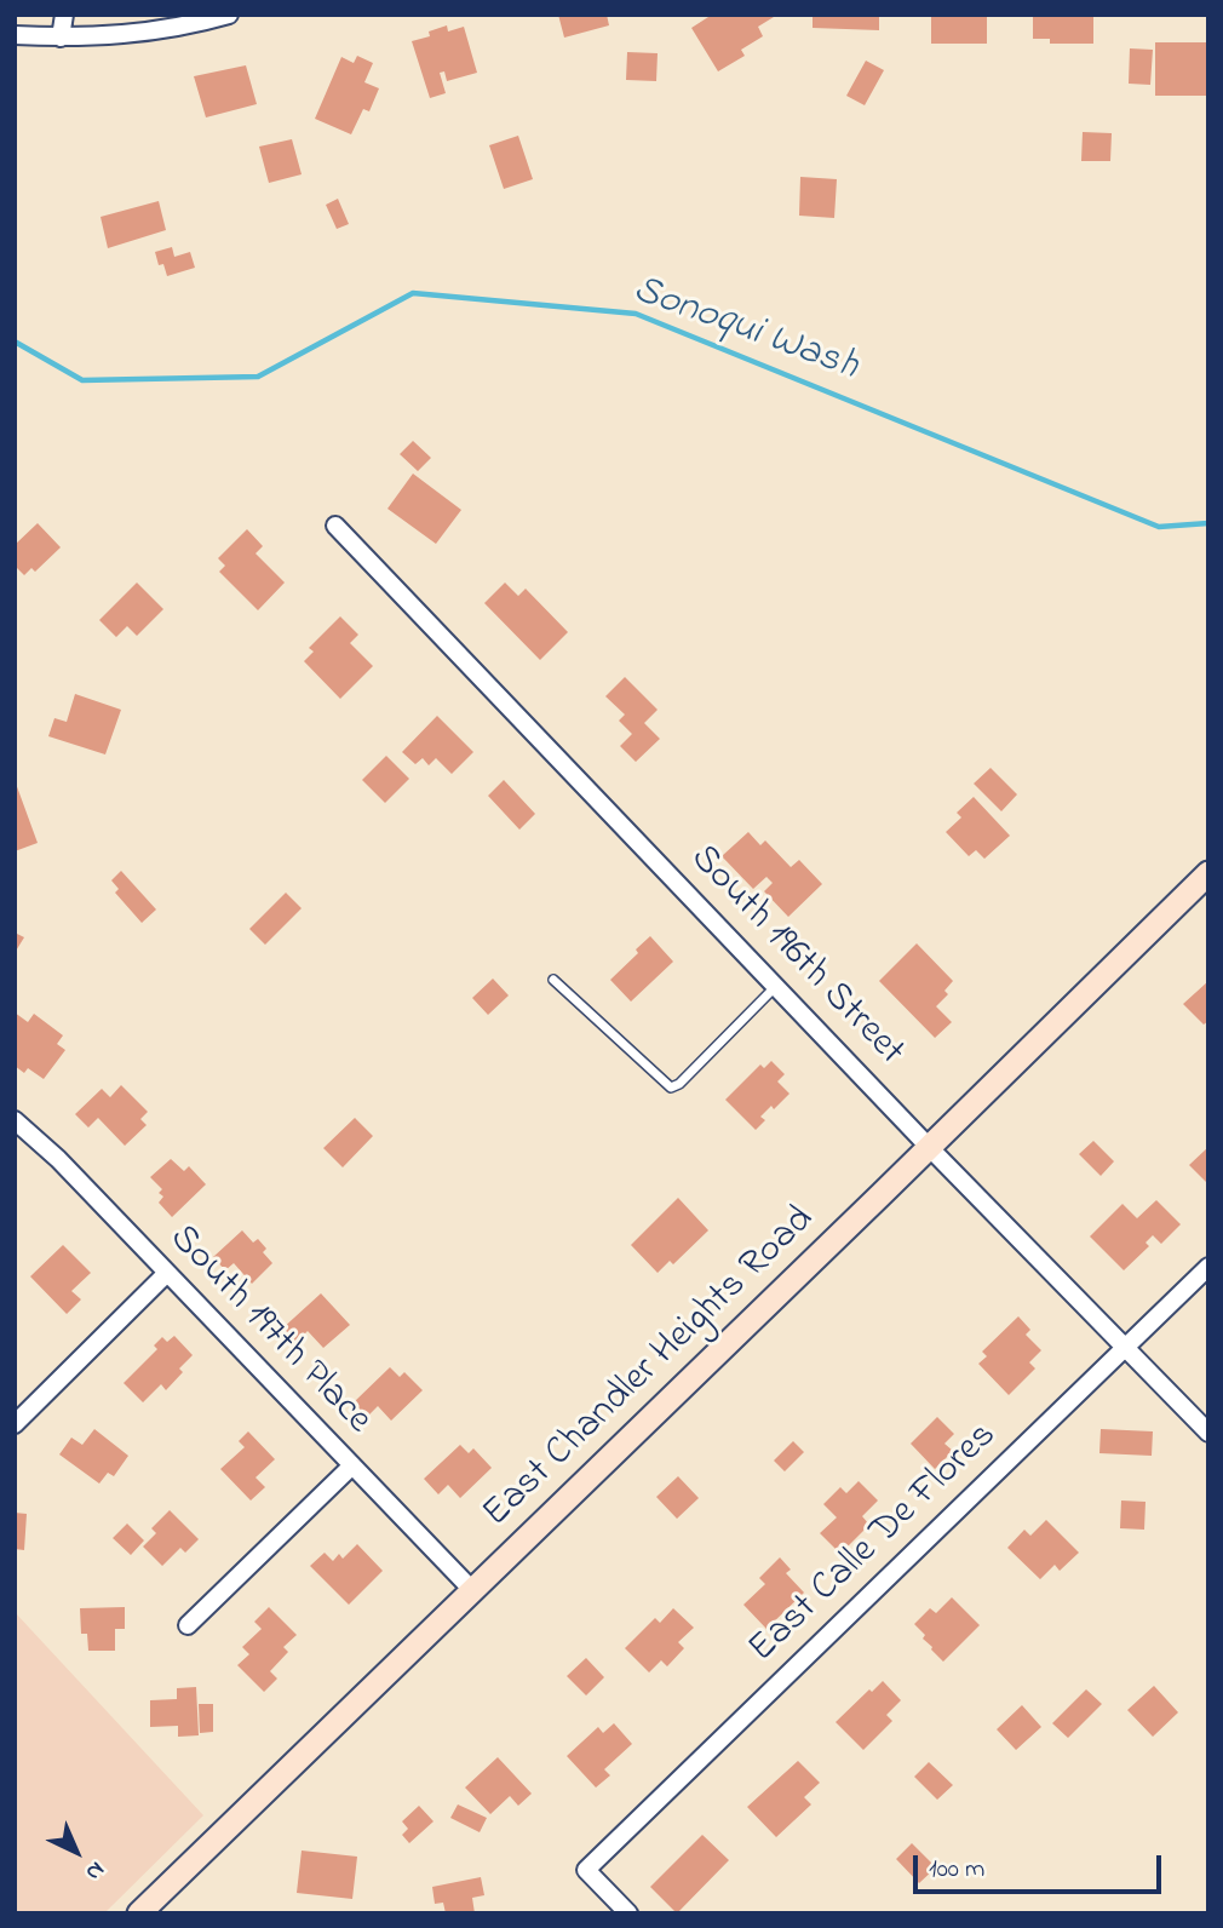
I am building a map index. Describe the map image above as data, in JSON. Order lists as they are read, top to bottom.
{
  "streets": {
    "main road": ["East Chandler Heights Road"],
    "street": ["South 196th Street", "South 197th Place", "East Calle De Flores"]
  },
  "crossings": [
    ["South 196th Street", "East Chandler Heights Road"],
    ["South 196th Street", "East Calle De Flores"],
    ["South 197th Place", "East Chandler Heights Road"]
  ],
  "water": ["Sonoqui Wash"],
  "scale_bar": "100 m",
  "north": "bottom right"
}
